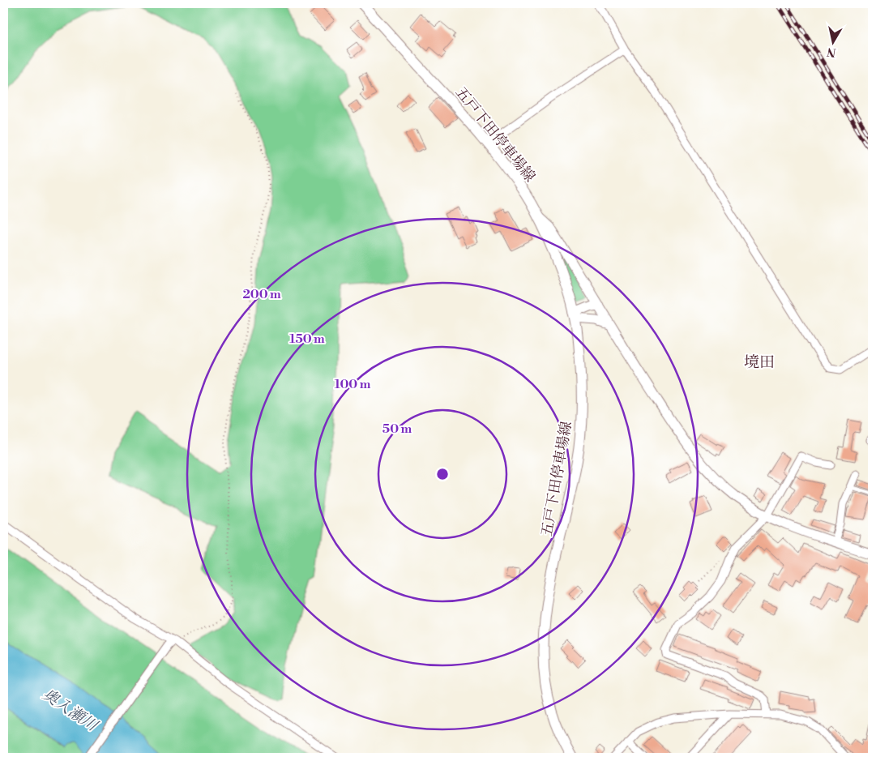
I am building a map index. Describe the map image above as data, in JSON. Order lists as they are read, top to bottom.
{
  "streets": {
    "main road": ["五戸下田停車場線"]
  },
  "districts": ["境田"],
  "water": ["奥入瀬川"],
  "north": "bottom",
  "rings": [
    "200 m",
    "150 m",
    "100 m",
    "50 m"
  ]
}
